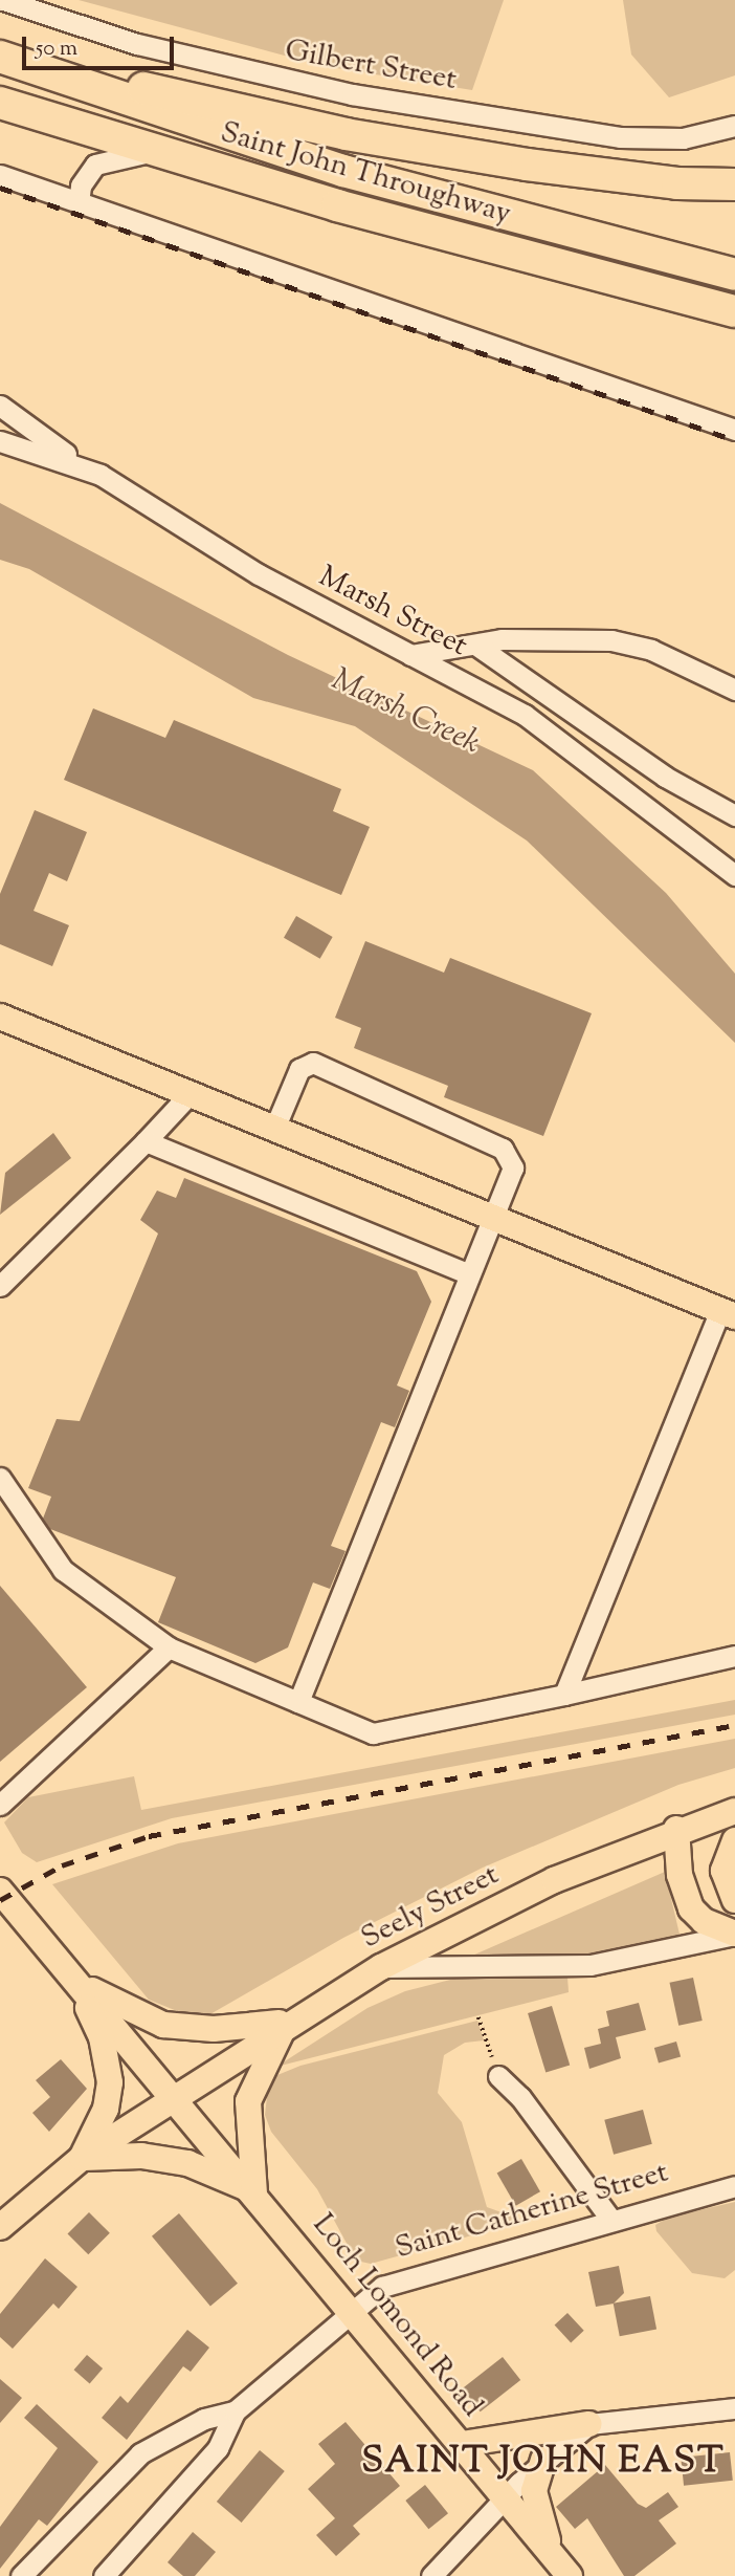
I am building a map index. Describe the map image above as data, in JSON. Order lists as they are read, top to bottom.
{
  "streets": {
    "highway": ["Saint John Throughway"],
    "main road": ["Seely Street", "Loch Lomond Road"],
    "street": ["Gilbert Street", "Marsh Street", "Saint Catherine Street"]
  },
  "crossings": [
    ["Seely Street", "Loch Lomond Road"],
    ["Saint Catherine Street", "Loch Lomond Road"]
  ],
  "districts": ["SAINT JOHN EAST"],
  "water": ["Marsh Creek"],
  "scale_bar": "50 m"
}
